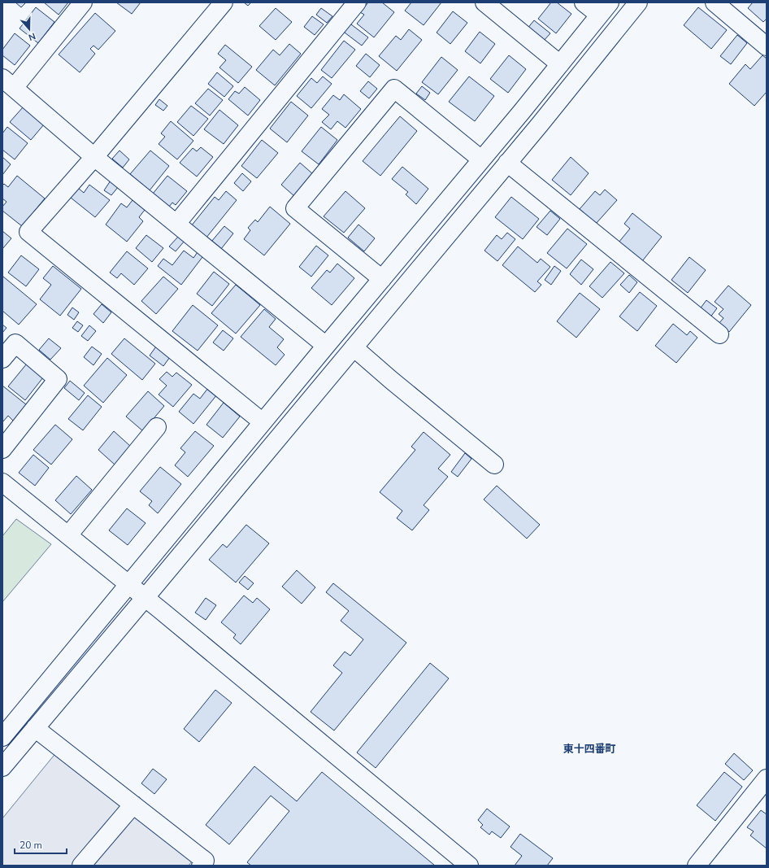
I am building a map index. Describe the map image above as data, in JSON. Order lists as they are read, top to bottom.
{
  "districts": ["東十四番町"],
  "scale_bar": "20 m",
  "north": "bottom"
}
